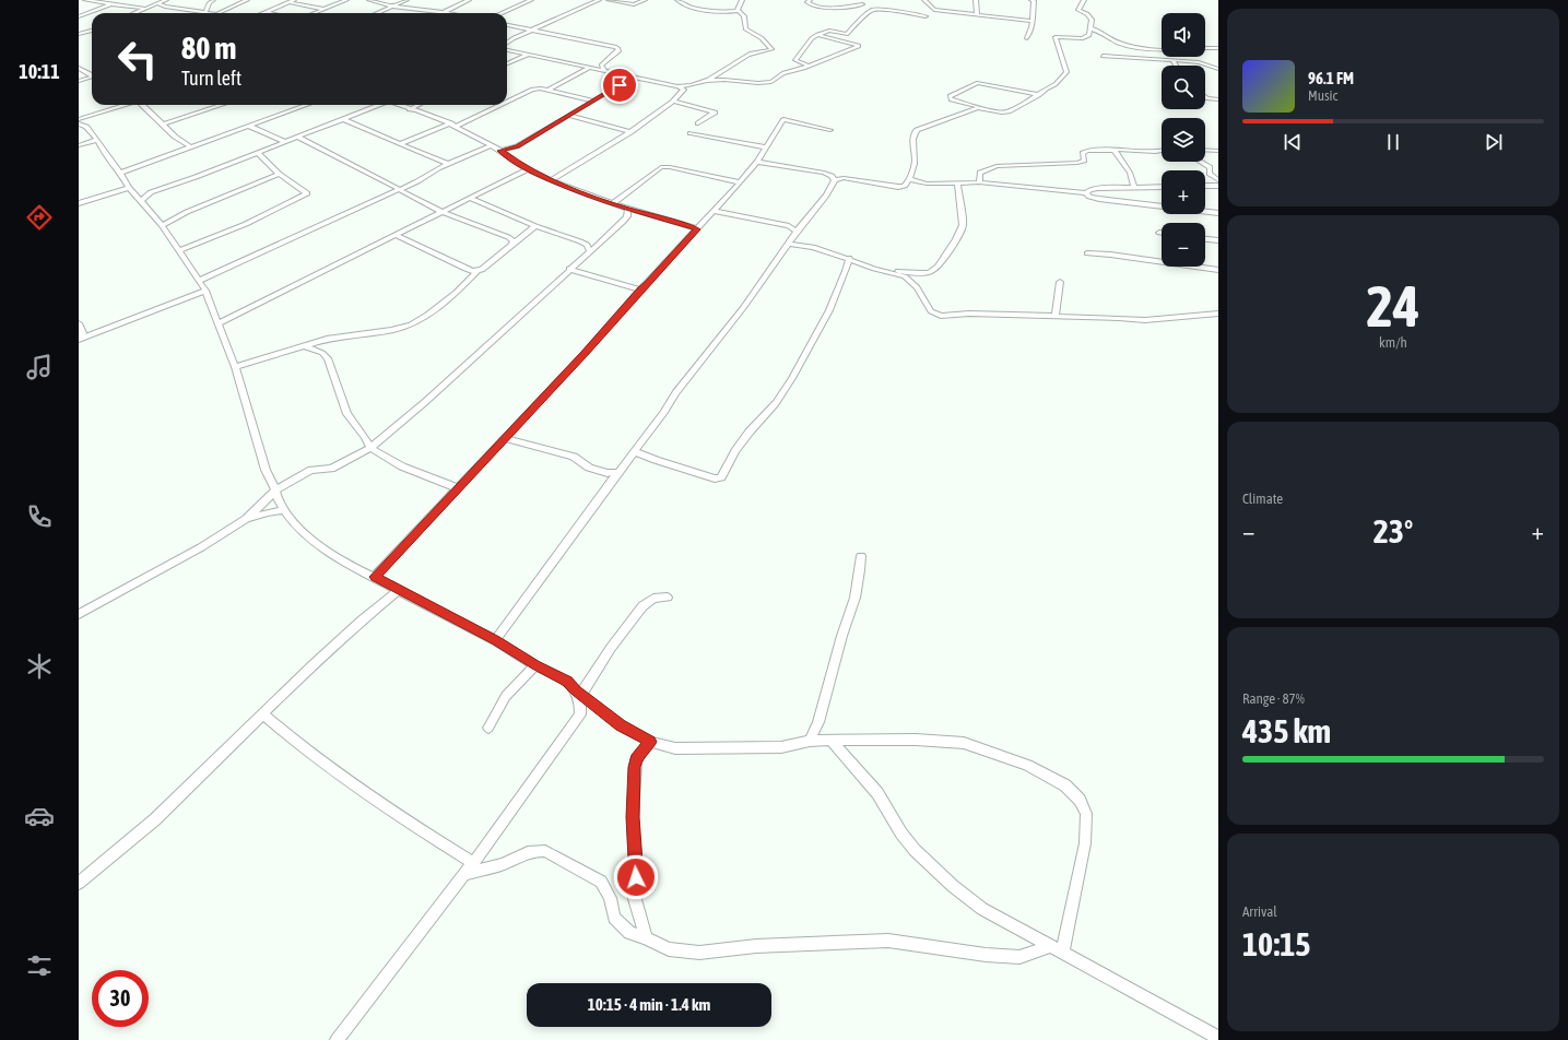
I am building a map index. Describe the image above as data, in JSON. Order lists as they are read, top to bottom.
{
  "page": {
    "tabs": "10:11",
    "map_buttons": ["+", "−"],
    "turn": ["80 m", "Turn left"],
    "song": ["96.1 FM", "Music"],
    "tile": [
      ["24", "km/h"],
      "Climate",
      ["Range · 87%", "435 km"],
      ["Arrival", "10:15"]
    ],
    "heat": ["−", "23°", "+"],
    "limit": "30",
    "trip": "10:15 · 4 min · 1.4 km"
  }
}
